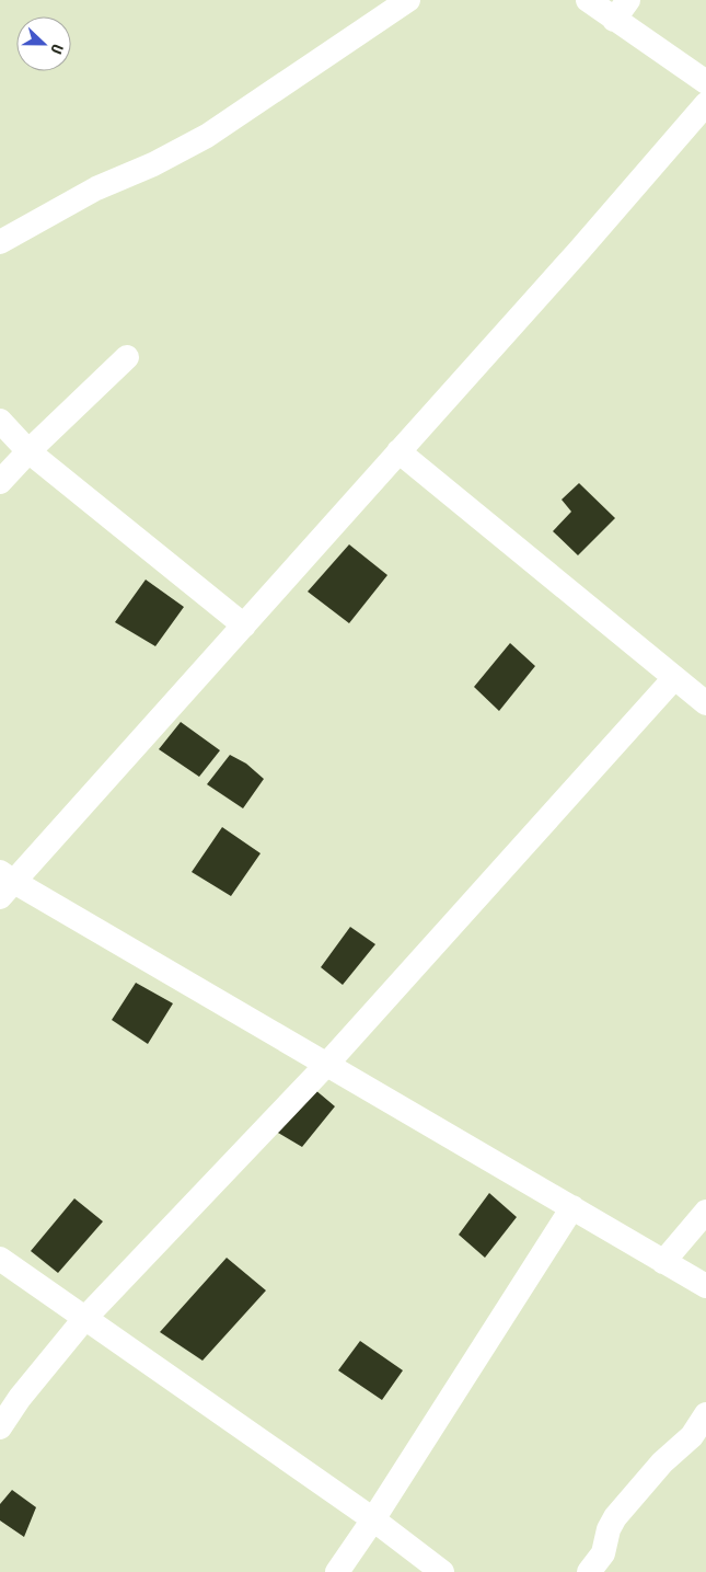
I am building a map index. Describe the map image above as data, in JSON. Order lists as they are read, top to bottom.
{
  "north": "right"
}
